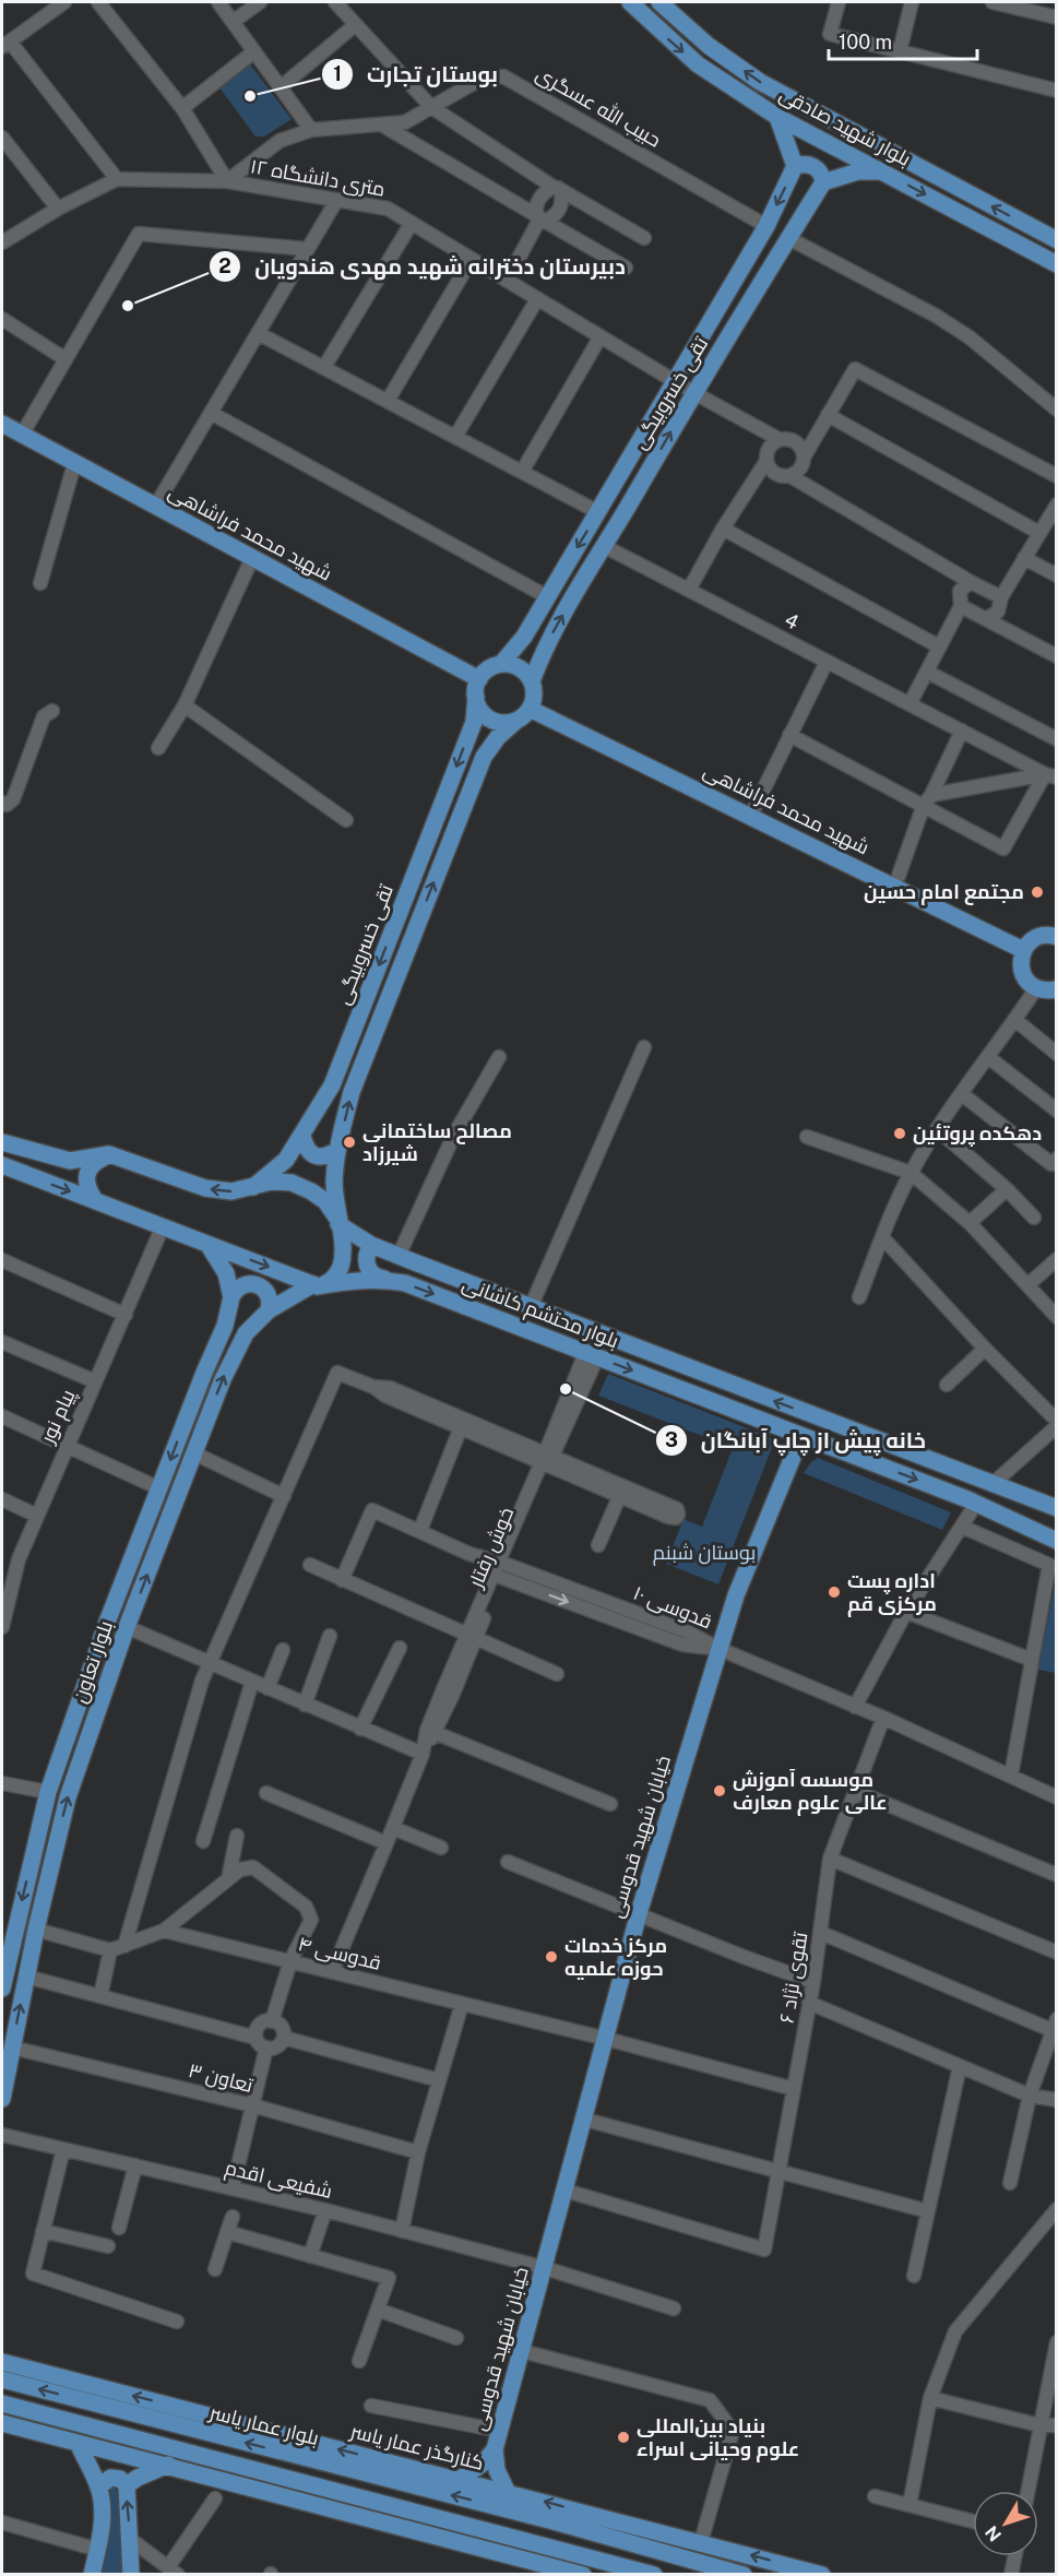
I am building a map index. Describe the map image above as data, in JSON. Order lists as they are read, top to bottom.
{
  "streets": {
    "main road": [
      "بلوار شهید صادقی",
      "تقی خسروبیگی",
      "شهید محمد فراشاهی",
      "بلوار محتشم کاشانی",
      "بلوار تعاون",
      "خیابان شهید قدوسی",
      "بلوار عمار یاسر",
      "کنارگذر عمار یاسر"
    ],
    "street": [
      "حبیب الله عسگری",
      "۱۲ متری دانشگاه",
      "4",
      "پیام نور",
      "خوش رفتار",
      "قدوسی ۱۰",
      "قدوسی ۴",
      "تقوی نژاد ۶",
      "تعاون ۳",
      "شفیعی اقدم"
    ]
  },
  "crossings": [
    ["حبیب الله عسگری", "۱۲ متری دانشگاه"],
    ["حبیب الله عسگری", "تقی خسروبیگی"],
    ["۱۲ متری دانشگاه", "تقی خسروبیگی"],
    ["تقی خسروبیگی", "شهید محمد فراشاهی"],
    ["تقی خسروبیگی", "4"],
    ["تقی خسروبیگی", "بلوار محتشم کاشانی"],
    ["تقی خسروبیگی", "بلوار تعاون"],
    ["بلوار محتشم کاشانی", "خوش رفتار"],
    ["بلوار محتشم کاشانی", "بلوار تعاون"],
    ["بلوار محتشم کاشانی", "خیابان شهید قدوسی"],
    ["خوش رفتار", "قدوسی ۱۰"],
    ["خوش رفتار", "قدوسی ۴"],
    ["قدوسی ۱۰", "خیابان شهید قدوسی"],
    ["قدوسی ۱۰", "تقوی نژاد ۶"],
    ["بلوار تعاون", "تعاون ۳"],
    ["خیابان شهید قدوسی", "قدوسی ۴"],
    ["خیابان شهید قدوسی", "تقوی نژاد ۶"],
    ["خیابان شهید قدوسی", "شفیعی اقدم"],
    ["قدوسی ۴", "تقوی نژاد ۶"]
  ],
  "parks": ["بوستان شبنم"],
  "places": [
    "بوستان تجارت",
    "دبیرستان دخترانه شهید مهدی هندویان",
    "مجتمع امام حسین",
    "دهکده پروتئین",
    "مصالح ساختمانی شیرزاد",
    "خانه پیش از چاپ آبانگان",
    "اداره پست مرکزی قم",
    "موسسه آموزش عالی علوم معارف",
    "مرکز خدمات حوزه علمیه",
    "بنیاد بین‌المللی علوم وحیانی اسراء"
  ],
  "scale_bar": "100 m",
  "north": "bottom left"
}
